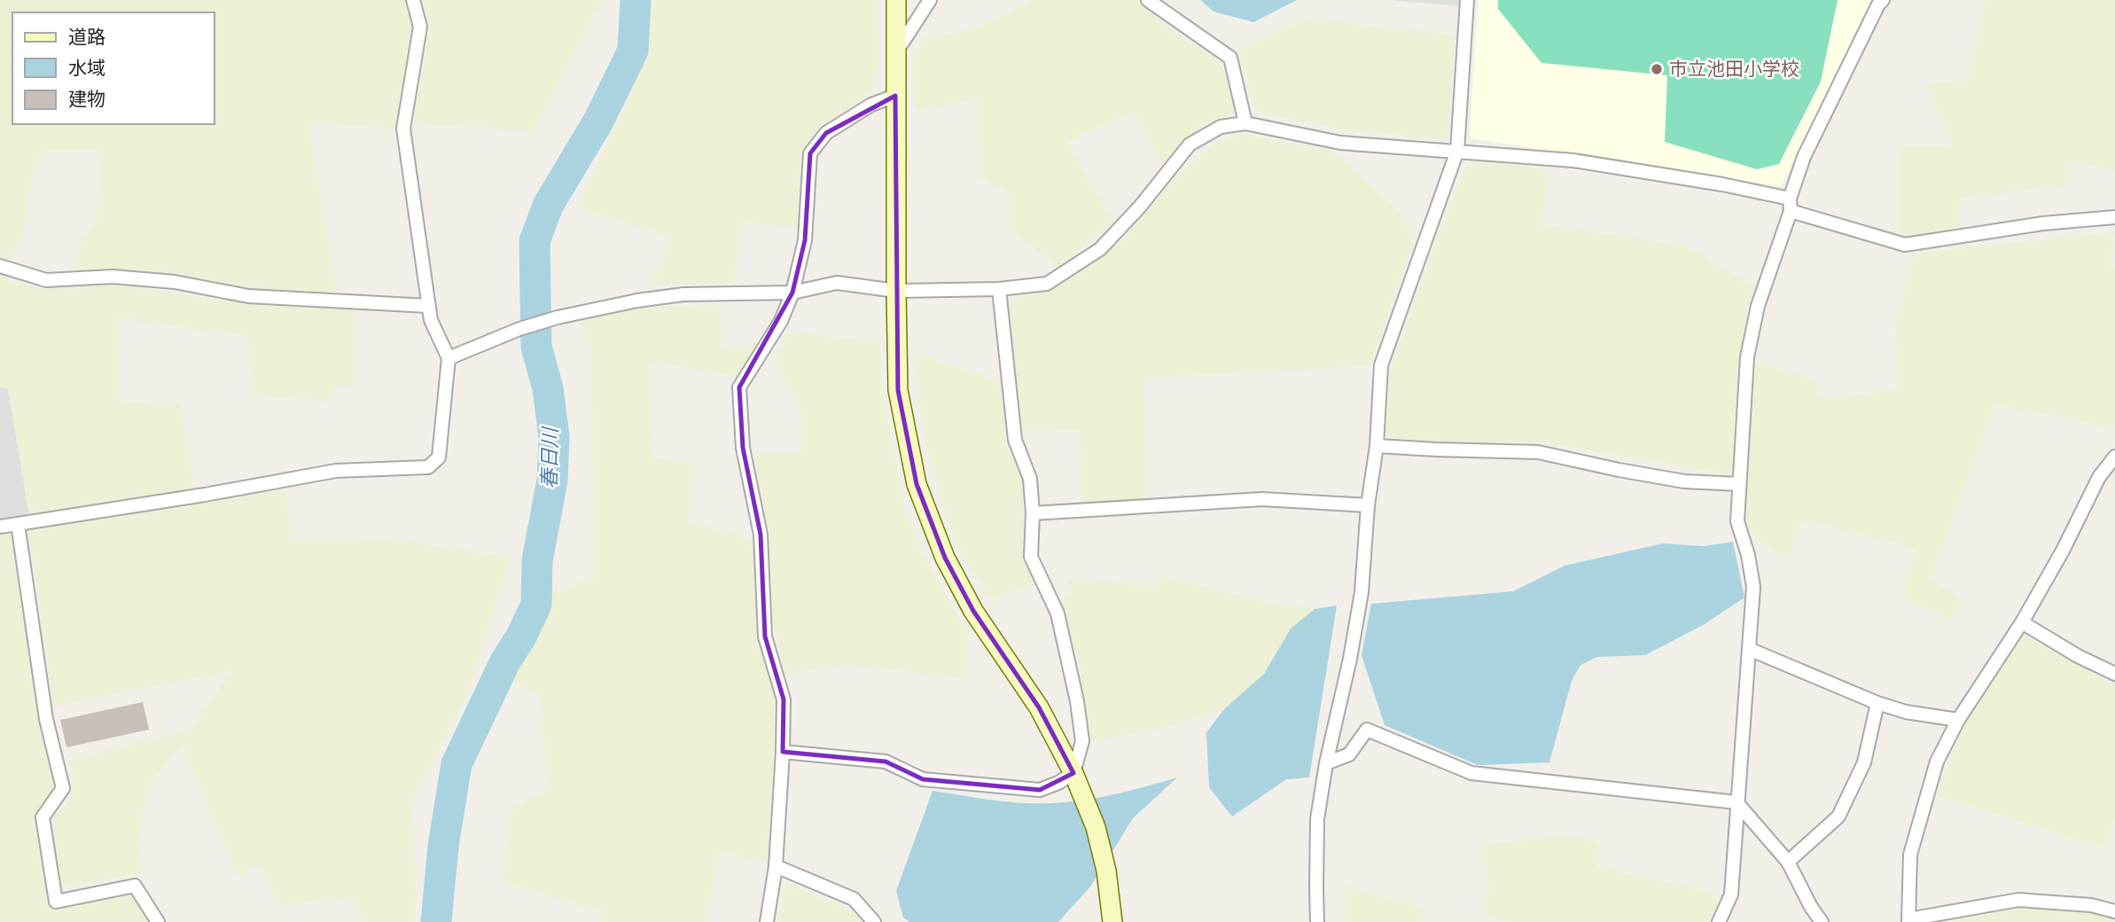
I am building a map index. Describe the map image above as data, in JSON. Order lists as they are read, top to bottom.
{
  "water": ["春日川"],
  "places": ["市立池田小学校"],
  "legend": ["道路", "水域", "建物"]
}
